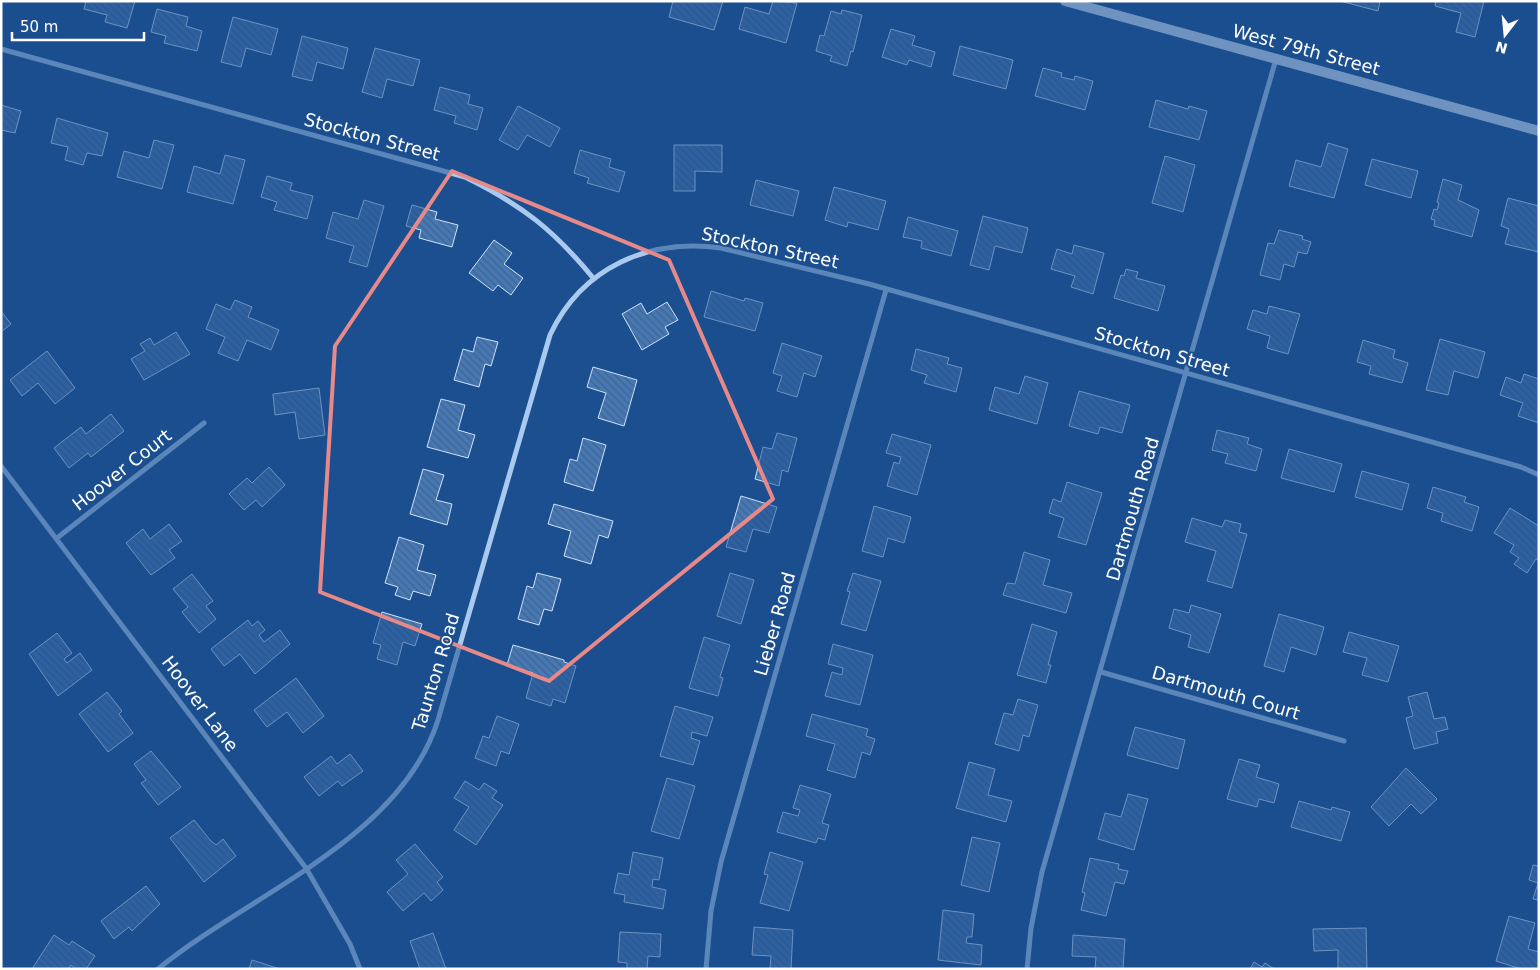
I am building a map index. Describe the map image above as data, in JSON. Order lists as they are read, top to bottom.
{
  "streets": {
    "main road": ["West 79th Street"],
    "street": [
      "Stockton Street",
      "Hoover Court",
      "Dartmouth Road",
      "Lieber Road",
      "Taunton Road",
      "Dartmouth Court",
      "Hoover Lane"
    ]
  },
  "crossings": [
    ["West 79th Street", "Dartmouth Road"],
    ["Stockton Street", "Dartmouth Road"],
    ["Stockton Street", "Lieber Road"],
    ["Stockton Street", "Taunton Road"],
    ["Hoover Court", "Hoover Lane"],
    ["Dartmouth Road", "Dartmouth Court"],
    ["Taunton Road", "Hoover Lane"]
  ],
  "scale_bar": "50 m",
  "north": "bottom"
}
